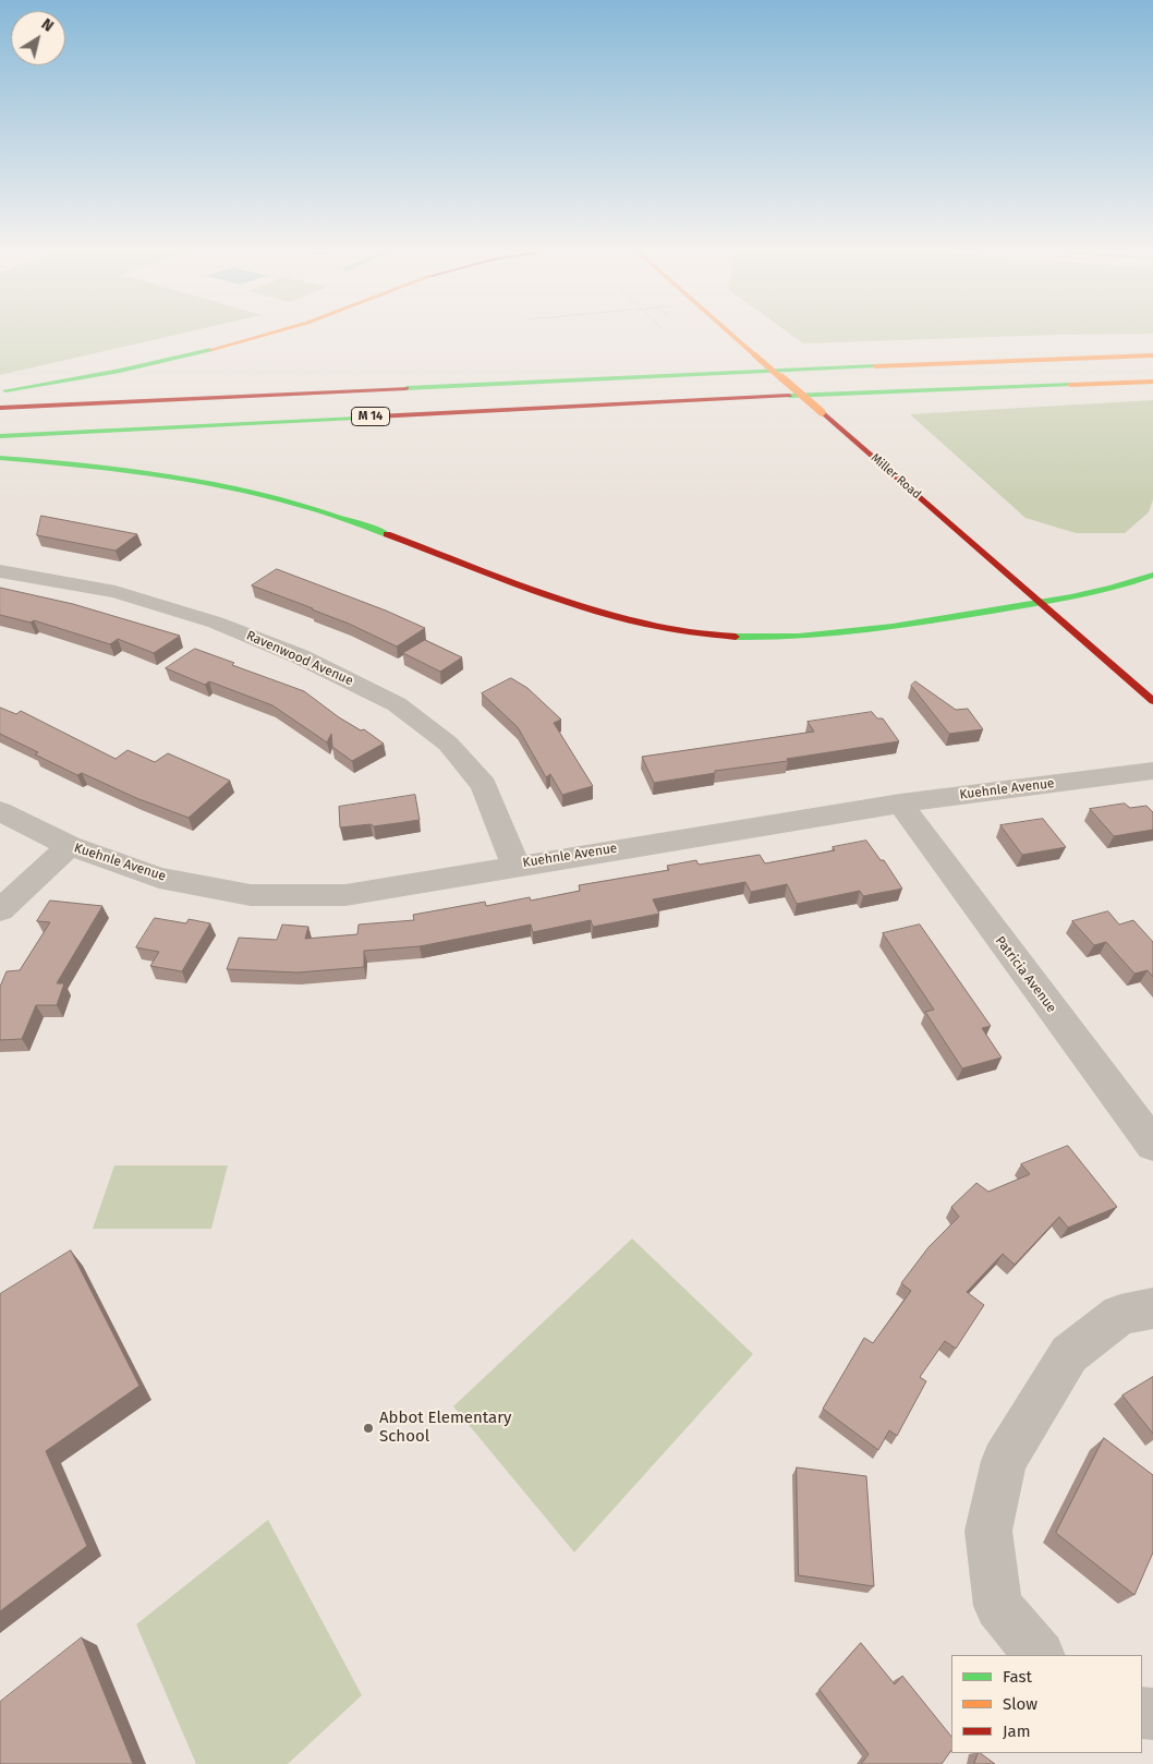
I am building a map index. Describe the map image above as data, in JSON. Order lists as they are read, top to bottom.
{
  "streets": {
    "main road": ["M 14", "Miller Road"],
    "street": ["Ravenwood Avenue", "Kuehnle Avenue", "Patricia Avenue"]
  },
  "crossings": [
    ["Ravenwood Avenue", "Kuehnle Avenue"],
    ["Kuehnle Avenue", "Patricia Avenue"]
  ],
  "places": ["Abbot Elementary School"],
  "legend": ["Fast", "Slow", "Jam"],
  "north": "top right"
}
